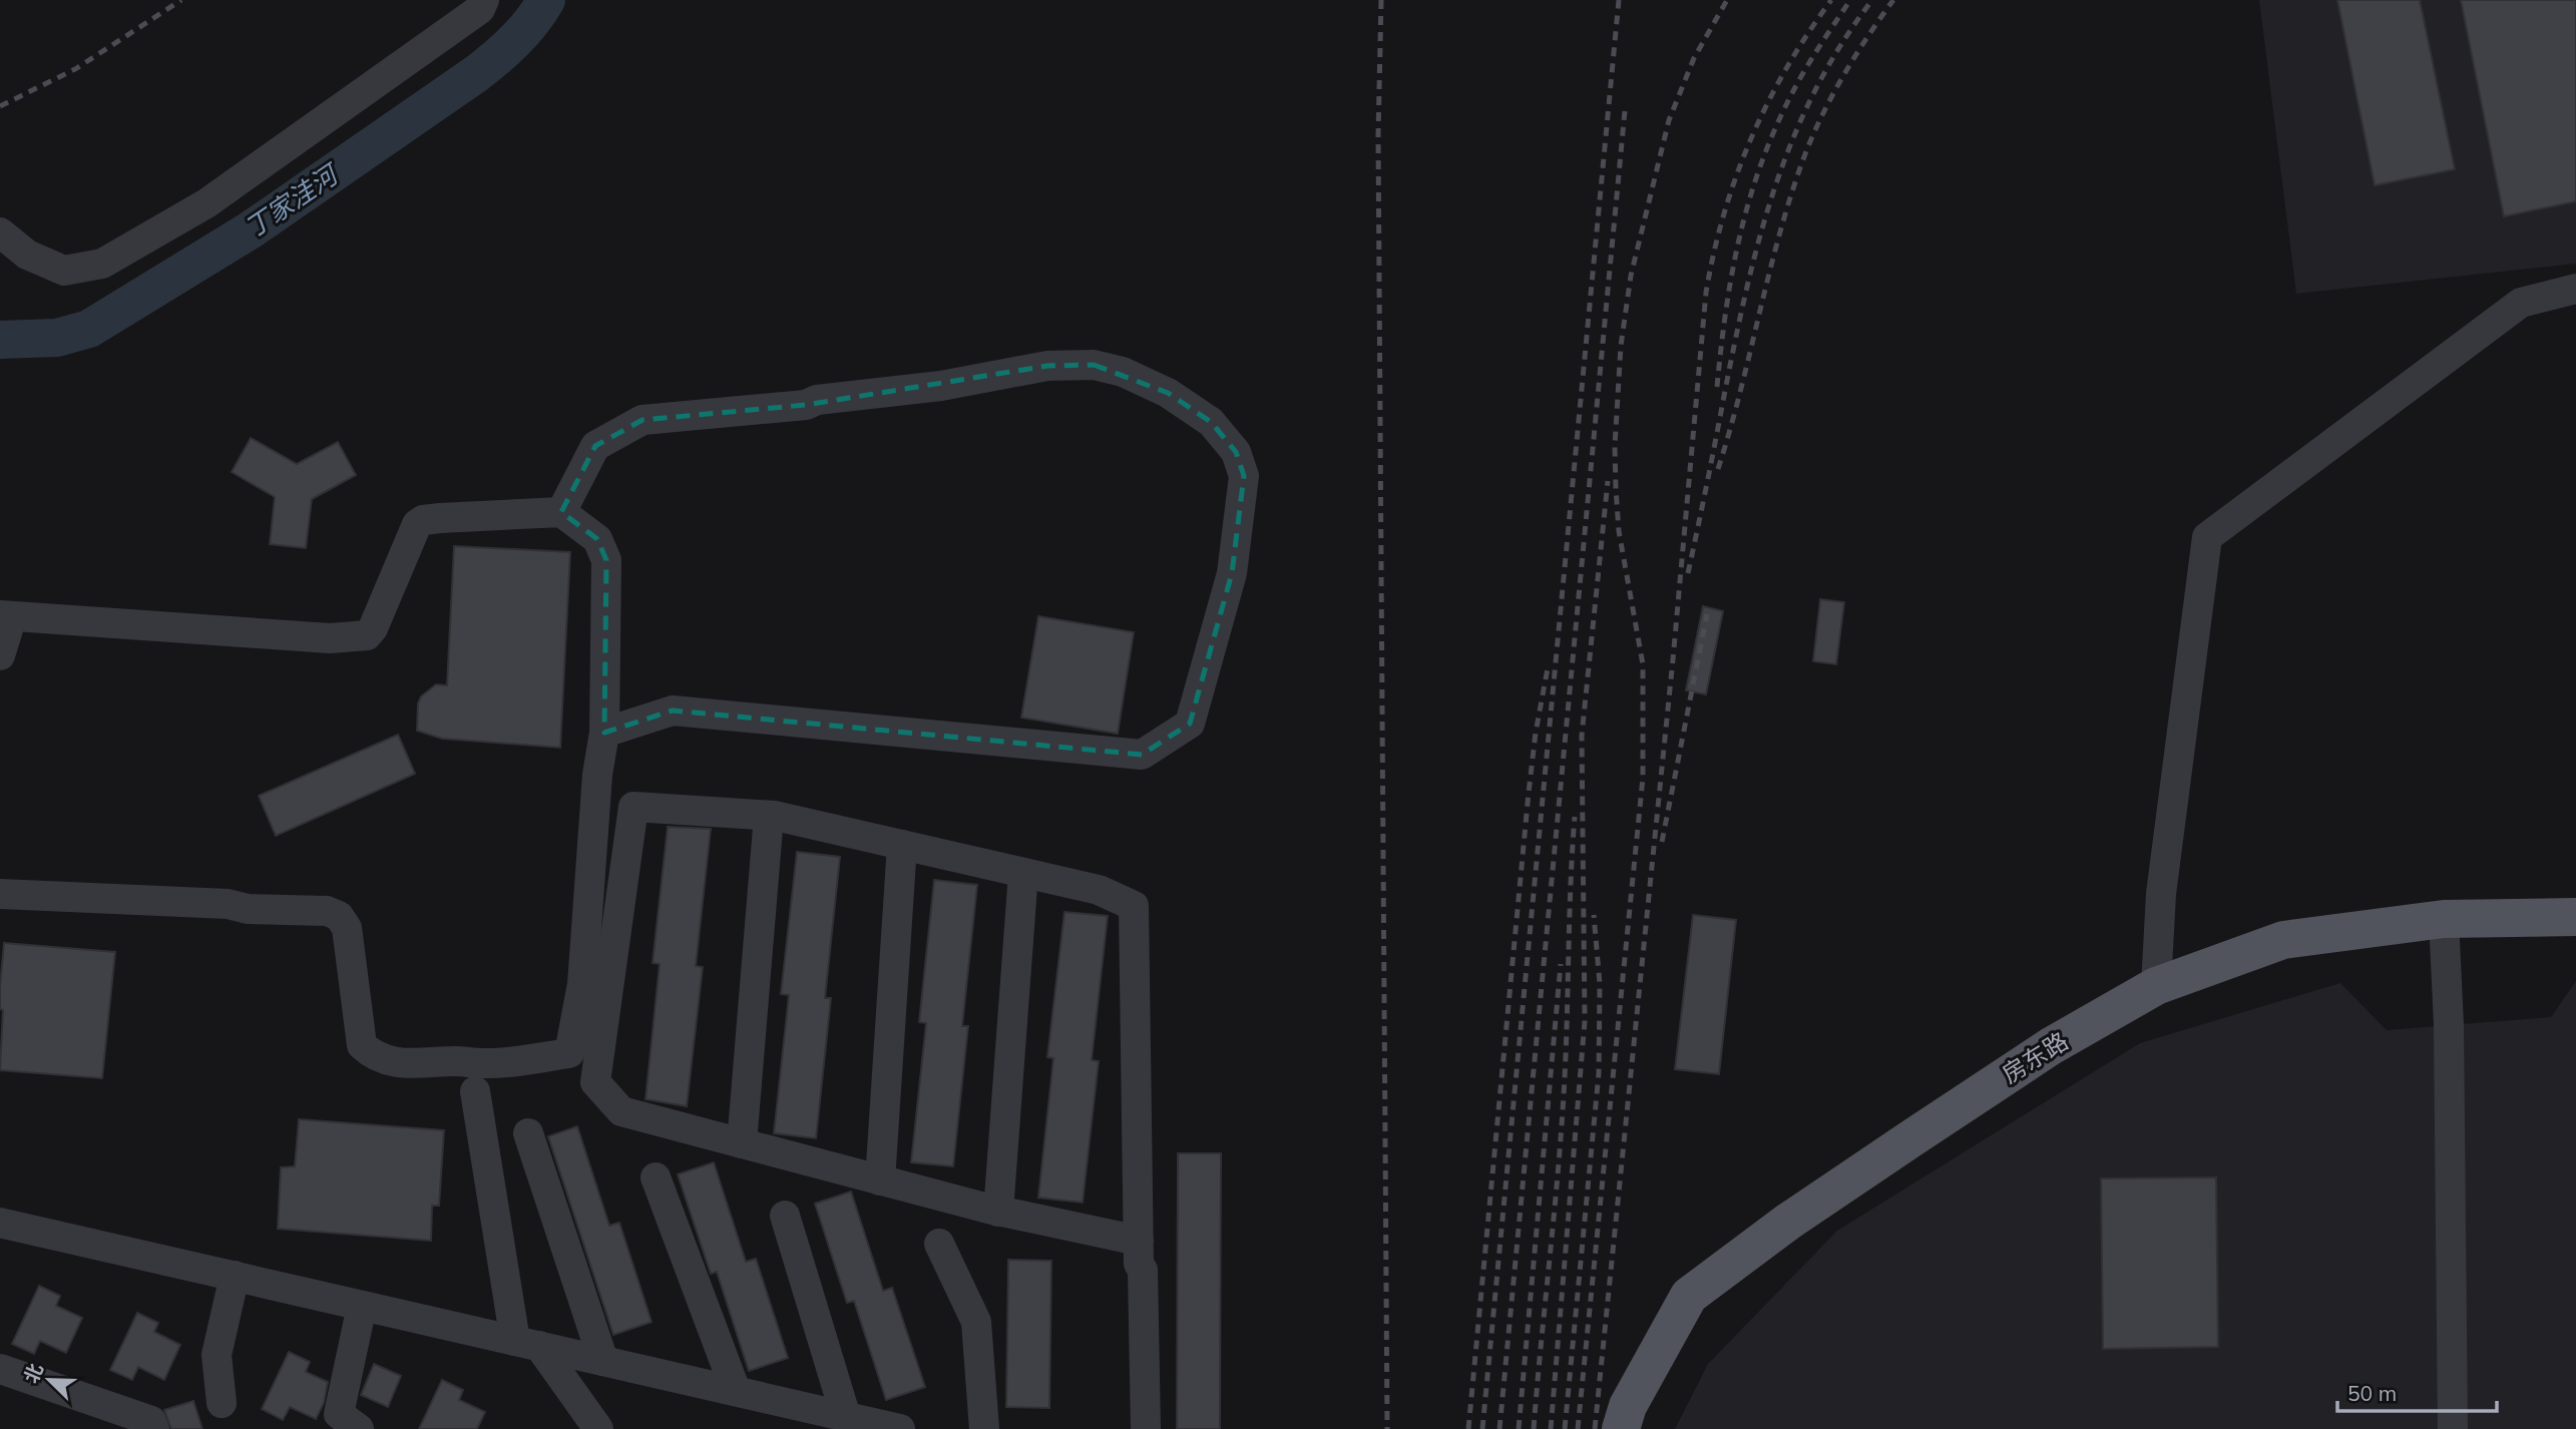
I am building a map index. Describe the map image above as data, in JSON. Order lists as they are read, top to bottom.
{
  "streets": {
    "main road": ["房东路"]
  },
  "water": ["丁家洼河"],
  "scale_bar": "50 m",
  "north": "top left"
}
